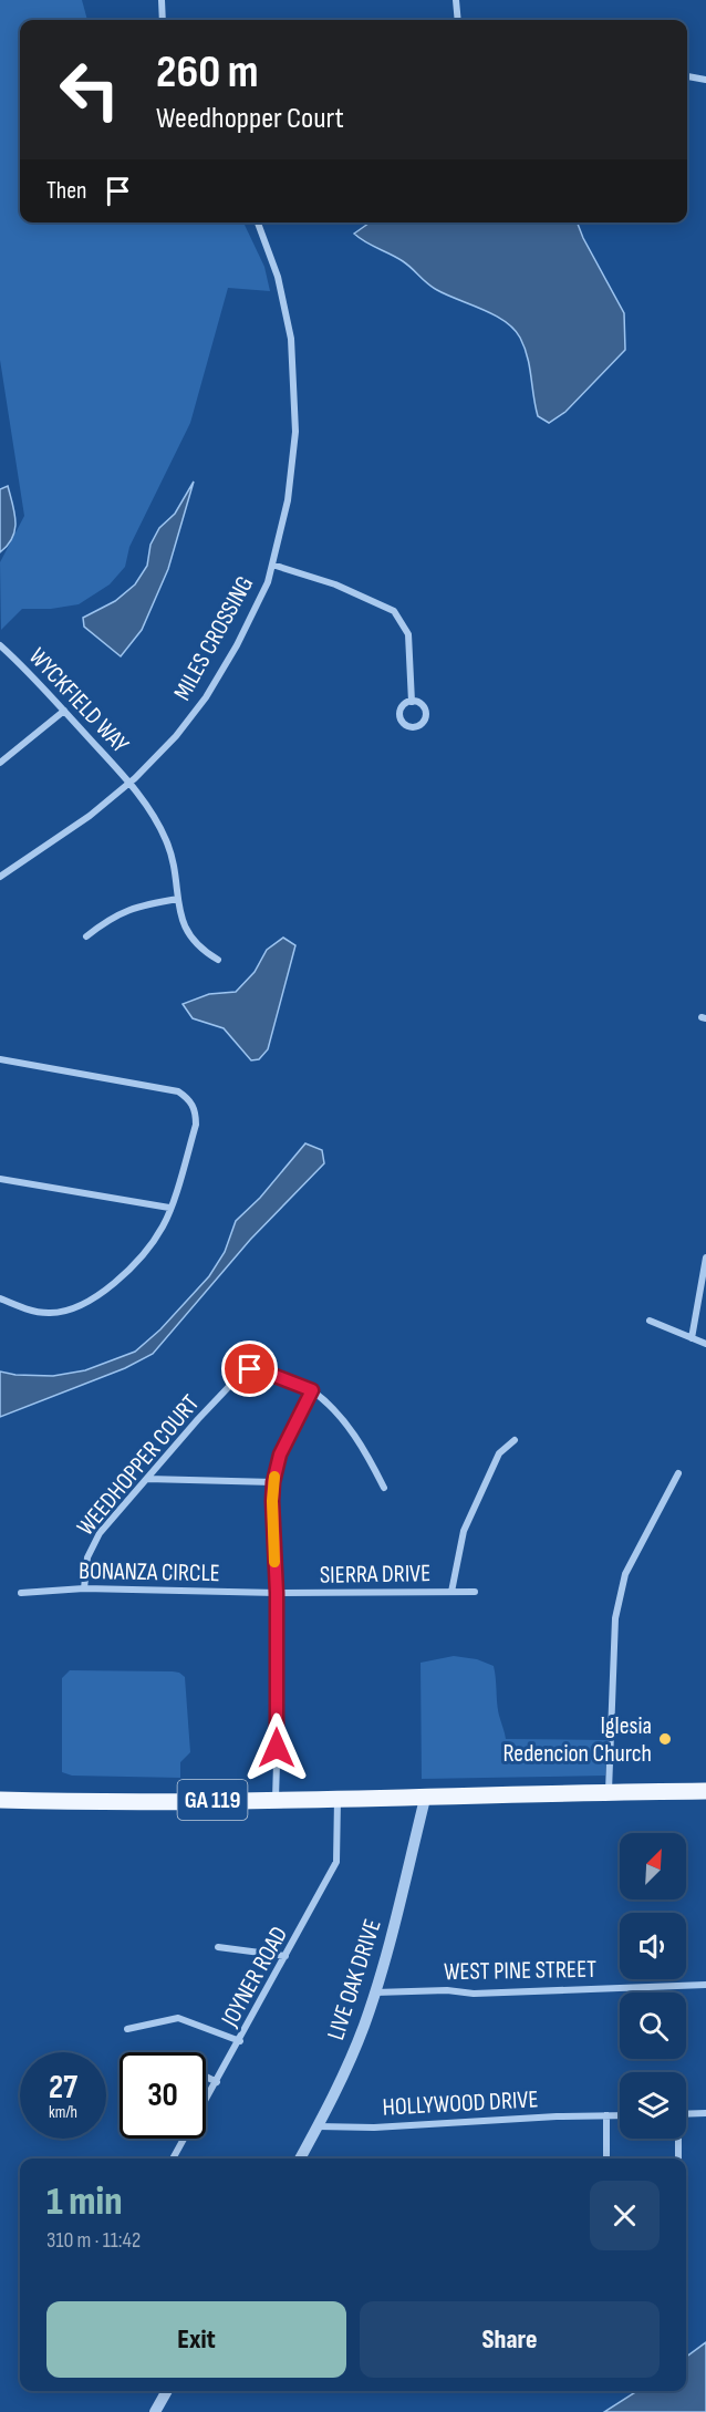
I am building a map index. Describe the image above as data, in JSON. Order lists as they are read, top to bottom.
{
  "streets": {
    "main road": ["GA 119"],
    "street": [
      "MILES CROSSING",
      "WYCKFIELD WAY",
      "WEEDHOPPER COURT",
      "BONANZA CIRCLE",
      "SIERRA DRIVE",
      "WEST PINE STREET",
      "JOYNER ROAD",
      "LIVE OAK DRIVE",
      "HOLLYWOOD DRIVE"
    ]
  },
  "crossings": [
    ["MILES CROSSING", "WYCKFIELD WAY"],
    ["WEEDHOPPER COURT", "BONANZA CIRCLE"],
    ["BONANZA CIRCLE", "SIERRA DRIVE"],
    ["GA 119", "JOYNER ROAD"],
    ["GA 119", "LIVE OAK DRIVE"],
    ["WEST PINE STREET", "LIVE OAK DRIVE"],
    ["LIVE OAK DRIVE", "HOLLYWOOD DRIVE"]
  ],
  "places": ["Iglesia Redencion Church"],
  "north": "top right",
  "page": {
    "turn": ["260 m", "Weedhopper Court"],
    "then": "Then",
    "speed": "27 km/h",
    "limit": "30",
    "heading": ["1 min", "310 m · 11:42"],
    "buttons": ["Exit", "Share"]
  }
}
